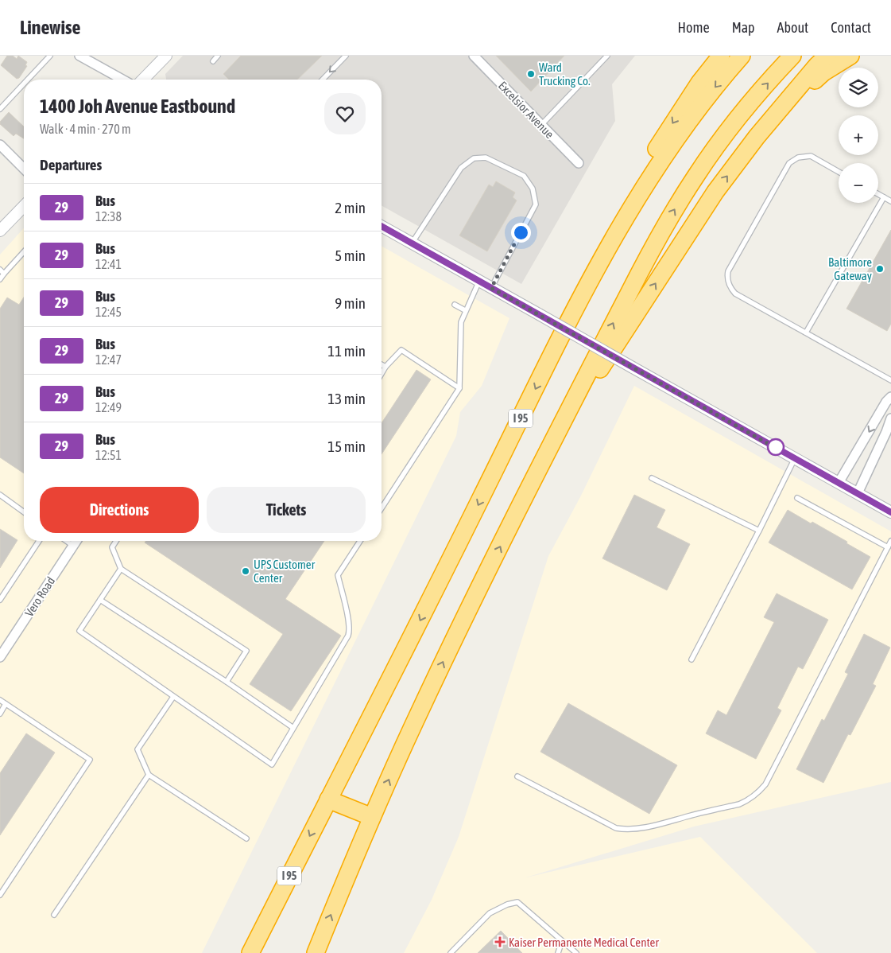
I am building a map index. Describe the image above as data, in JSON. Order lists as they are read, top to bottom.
{
  "streets": {
    "highway": ["I 95"],
    "street": ["Excelsior Avenue", "Vero Road"]
  },
  "places": {
    "other": ["Ward Trucking Co.", "Baltimore Gateway", "UPS Customer Center"],
    "health": ["Kaiser Permanente Medical Center"]
  },
  "lines": ["bus line 29"],
  "page": {
    "header": "Linewise",
    "nav": [
      "Home",
      "Map",
      "About",
      "Contact"
    ],
    "map_buttons": ["+", "−"],
    "heading": [
      ["1400 Joh Avenue Eastbound", "Walk · 4 min · 270 m"],
      "Departures"
    ],
    "list": [
      {
        "mark": "29",
        "name": "Bus",
        "note": "12:38",
        "value": "2 min"
      },
      {
        "mark": "29",
        "name": "Bus",
        "note": "12:41",
        "value": "5 min"
      },
      {
        "mark": "29",
        "name": "Bus",
        "note": "12:45",
        "value": "9 min"
      },
      {
        "mark": "29",
        "name": "Bus",
        "note": "12:47",
        "value": "11 min"
      },
      {
        "mark": "29",
        "name": "Bus",
        "note": "12:49",
        "value": "13 min"
      },
      {
        "mark": "29",
        "name": "Bus",
        "note": "12:51",
        "value": "15 min"
      }
    ],
    "buttons": ["Directions", "Tickets"]
  }
}
